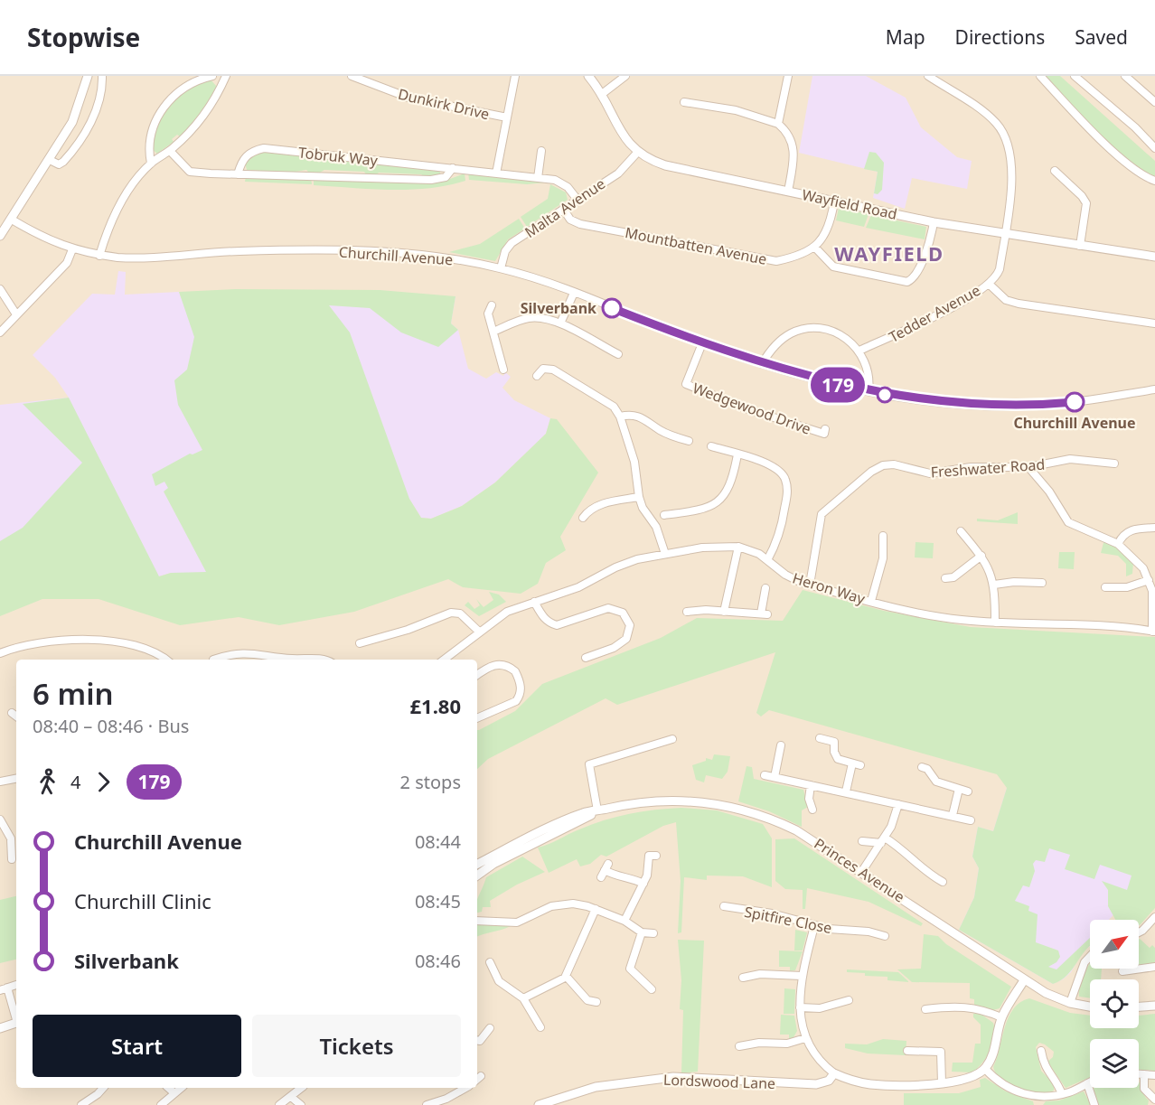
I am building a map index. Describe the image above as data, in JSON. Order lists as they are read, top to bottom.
{
  "streets": {
    "street": [
      "Dunkirk Drive",
      "Tobruk Way",
      "Wayfield Road",
      "Malta Avenue",
      "Mountbatten Avenue",
      "Churchill Avenue",
      "Tedder Avenue",
      "Wedgewood Drive",
      "Freshwater Road",
      "Heron Way",
      "Princes Avenue",
      "Spitfire Close",
      "Lordswood Lane"
    ]
  },
  "crossings": [
    ["Tobruk Way", "Malta Avenue"],
    ["Wayfield Road", "Malta Avenue"],
    ["Wayfield Road", "Tedder Avenue"],
    ["Malta Avenue", "Mountbatten Avenue"],
    ["Malta Avenue", "Churchill Avenue"],
    ["Churchill Avenue", "Wedgewood Drive"],
    ["Freshwater Road", "Heron Way"]
  ],
  "districts": ["WAYFIELD"],
  "places": ["Silverbank", "Churchill Avenue"],
  "lines": ["bus line 179"],
  "north": "top right",
  "page": {
    "header": "Stopwise",
    "nav": ["Map", "Directions", "Saved"],
    "on_map": "179",
    "heading": ["6 min", "08:40 – 08:46 · Bus", "£1.80"],
    "legs": ["4", "179", "2 stops"],
    "list": [
      {
        "name": "Churchill Avenue",
        "value": "08:44"
      },
      {
        "name": "Churchill Clinic",
        "value": "08:45"
      },
      {
        "name": "Silverbank",
        "value": "08:46"
      }
    ],
    "buttons": ["Start", "Tickets"]
  }
}
